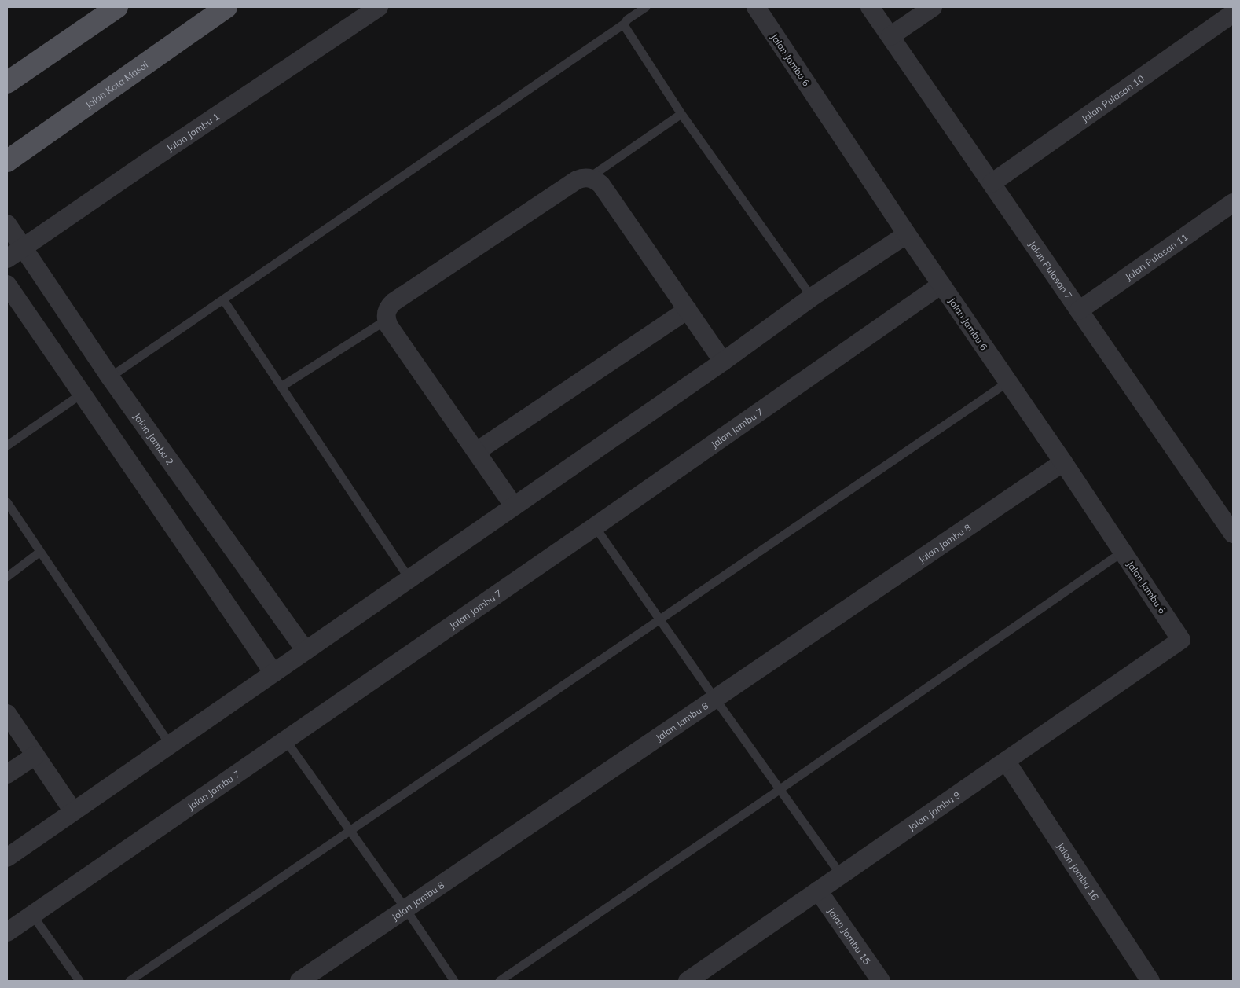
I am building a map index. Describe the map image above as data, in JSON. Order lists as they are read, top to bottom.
{
  "streets": {
    "main road": ["Jalan Kota Masai"],
    "street": [
      "Jalan Jambu 6",
      "Jalan Pulasan 10",
      "Jalan Jambu 1",
      "Jalan Pulasan 11",
      "Jalan Pulasan 7",
      "Jalan Jambu 7",
      "Jalan Jambu 2",
      "Jalan Jambu 8",
      "Jalan Jambu 9",
      "Jalan Jambu 16",
      "Jalan Jambu 15"
    ]
  },
  "crossings": [
    ["Jalan Jambu 6", "Jalan Jambu 7"],
    ["Jalan Jambu 6", "Jalan Jambu 8"],
    ["Jalan Jambu 6", "Jalan Jambu 9"],
    ["Jalan Pulasan 10", "Jalan Pulasan 7"],
    ["Jalan Jambu 1", "Jalan Jambu 2"],
    ["Jalan Pulasan 11", "Jalan Pulasan 7"],
    ["Jalan Jambu 9", "Jalan Jambu 16"],
    ["Jalan Jambu 9", "Jalan Jambu 15"]
  ]
}
